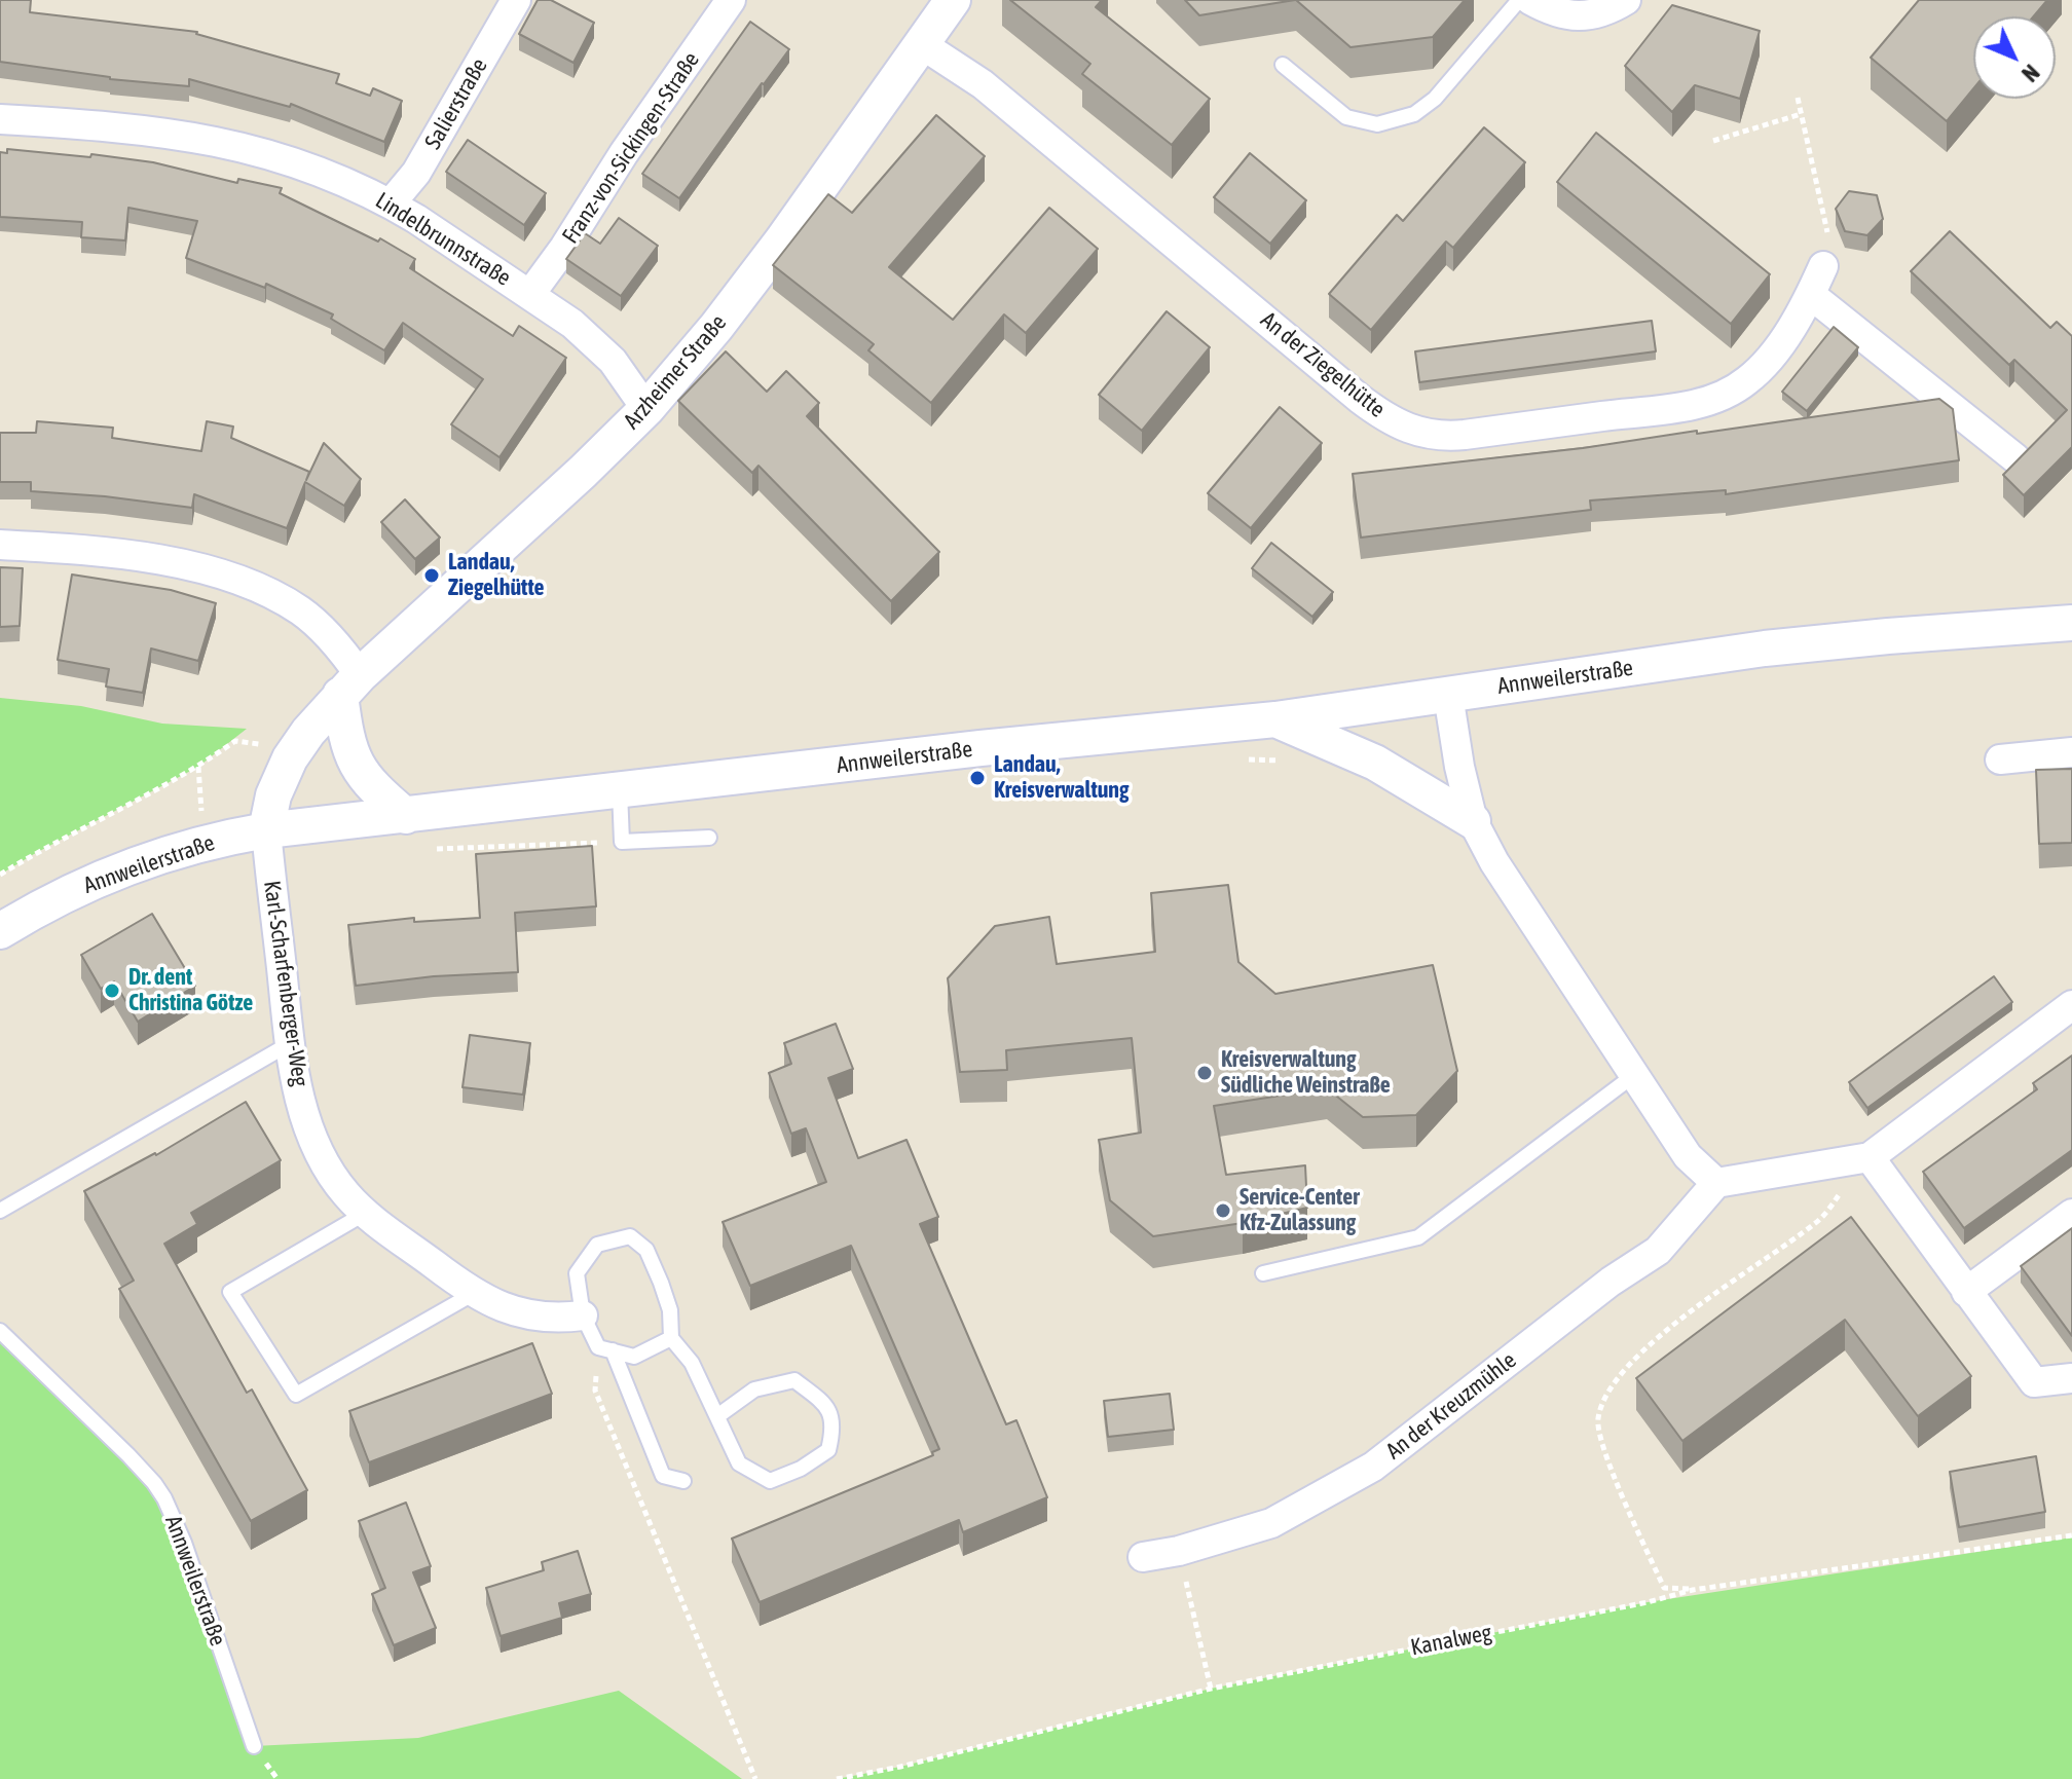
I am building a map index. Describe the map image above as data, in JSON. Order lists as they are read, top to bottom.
{
  "streets": {
    "street": [
      "Salierstraße",
      "Franz-von-Sickingen-Straße",
      "Lindelbrunnstraße",
      "An der Ziegelhütte",
      "Arzheimer Straße",
      "Annweilerstraße",
      "Karl-Scharfenberger-Weg",
      "An der Kreuzmühle"
    ],
    "path": ["Kanalweg"]
  },
  "crossings": [
    ["Salierstraße", "Lindelbrunnstraße"],
    ["Franz-von-Sickingen-Straße", "Lindelbrunnstraße"],
    ["Lindelbrunnstraße", "Arzheimer Straße"],
    ["An der Ziegelhütte", "Arzheimer Straße"],
    ["Arzheimer Straße", "Annweilerstraße"],
    ["Arzheimer Straße", "Karl-Scharfenberger-Weg"],
    ["Annweilerstraße", "Karl-Scharfenberger-Weg"]
  ],
  "places": [
    "Landau, Ziegelhütte",
    "Landau, Kreisverwaltung",
    "Dr. dent Christina Götze",
    "Kreisverwaltung Südliche Weinstraße",
    "Service-Center Kfz-Zulassung"
  ],
  "north": "bottom right"
}
